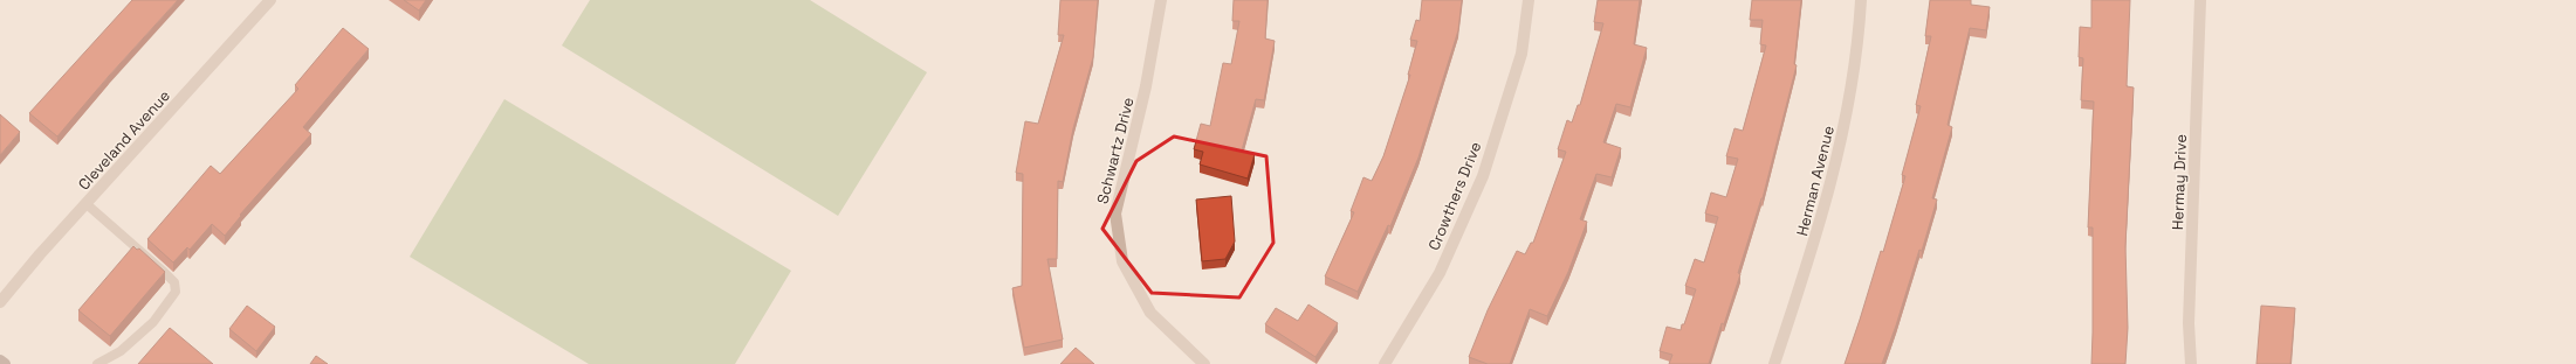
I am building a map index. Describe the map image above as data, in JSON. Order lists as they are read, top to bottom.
{
  "streets": {
    "street": [
      "Cleveland Avenue",
      "Schwartz Drive",
      "Herman Avenue",
      "Hermay Drive",
      "Crowthers Drive"
    ]
  }
}
